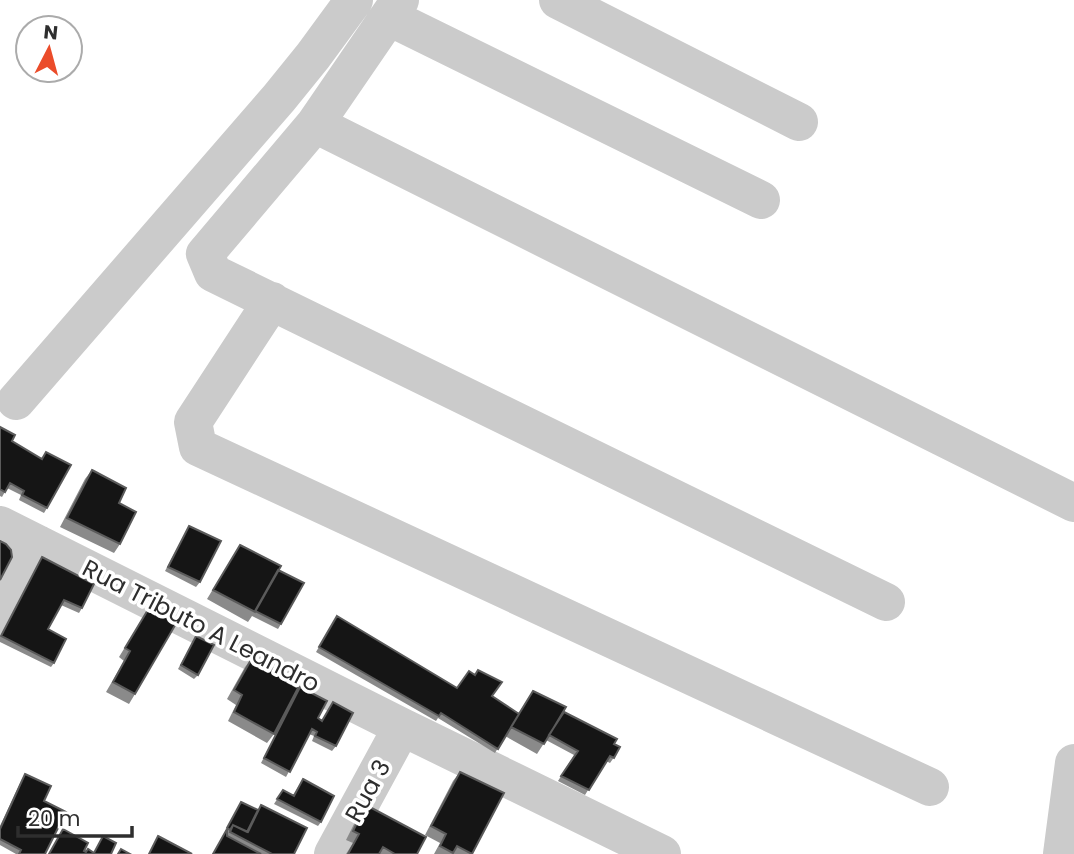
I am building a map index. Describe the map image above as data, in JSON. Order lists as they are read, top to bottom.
{
  "streets": {
    "street": ["Rua Tributo A Leandro", "Rua 3"]
  },
  "crossings": [
    ["Rua Tributo A Leandro", "Rua 3"]
  ],
  "scale_bar": "20 m",
  "north": "top"
}
